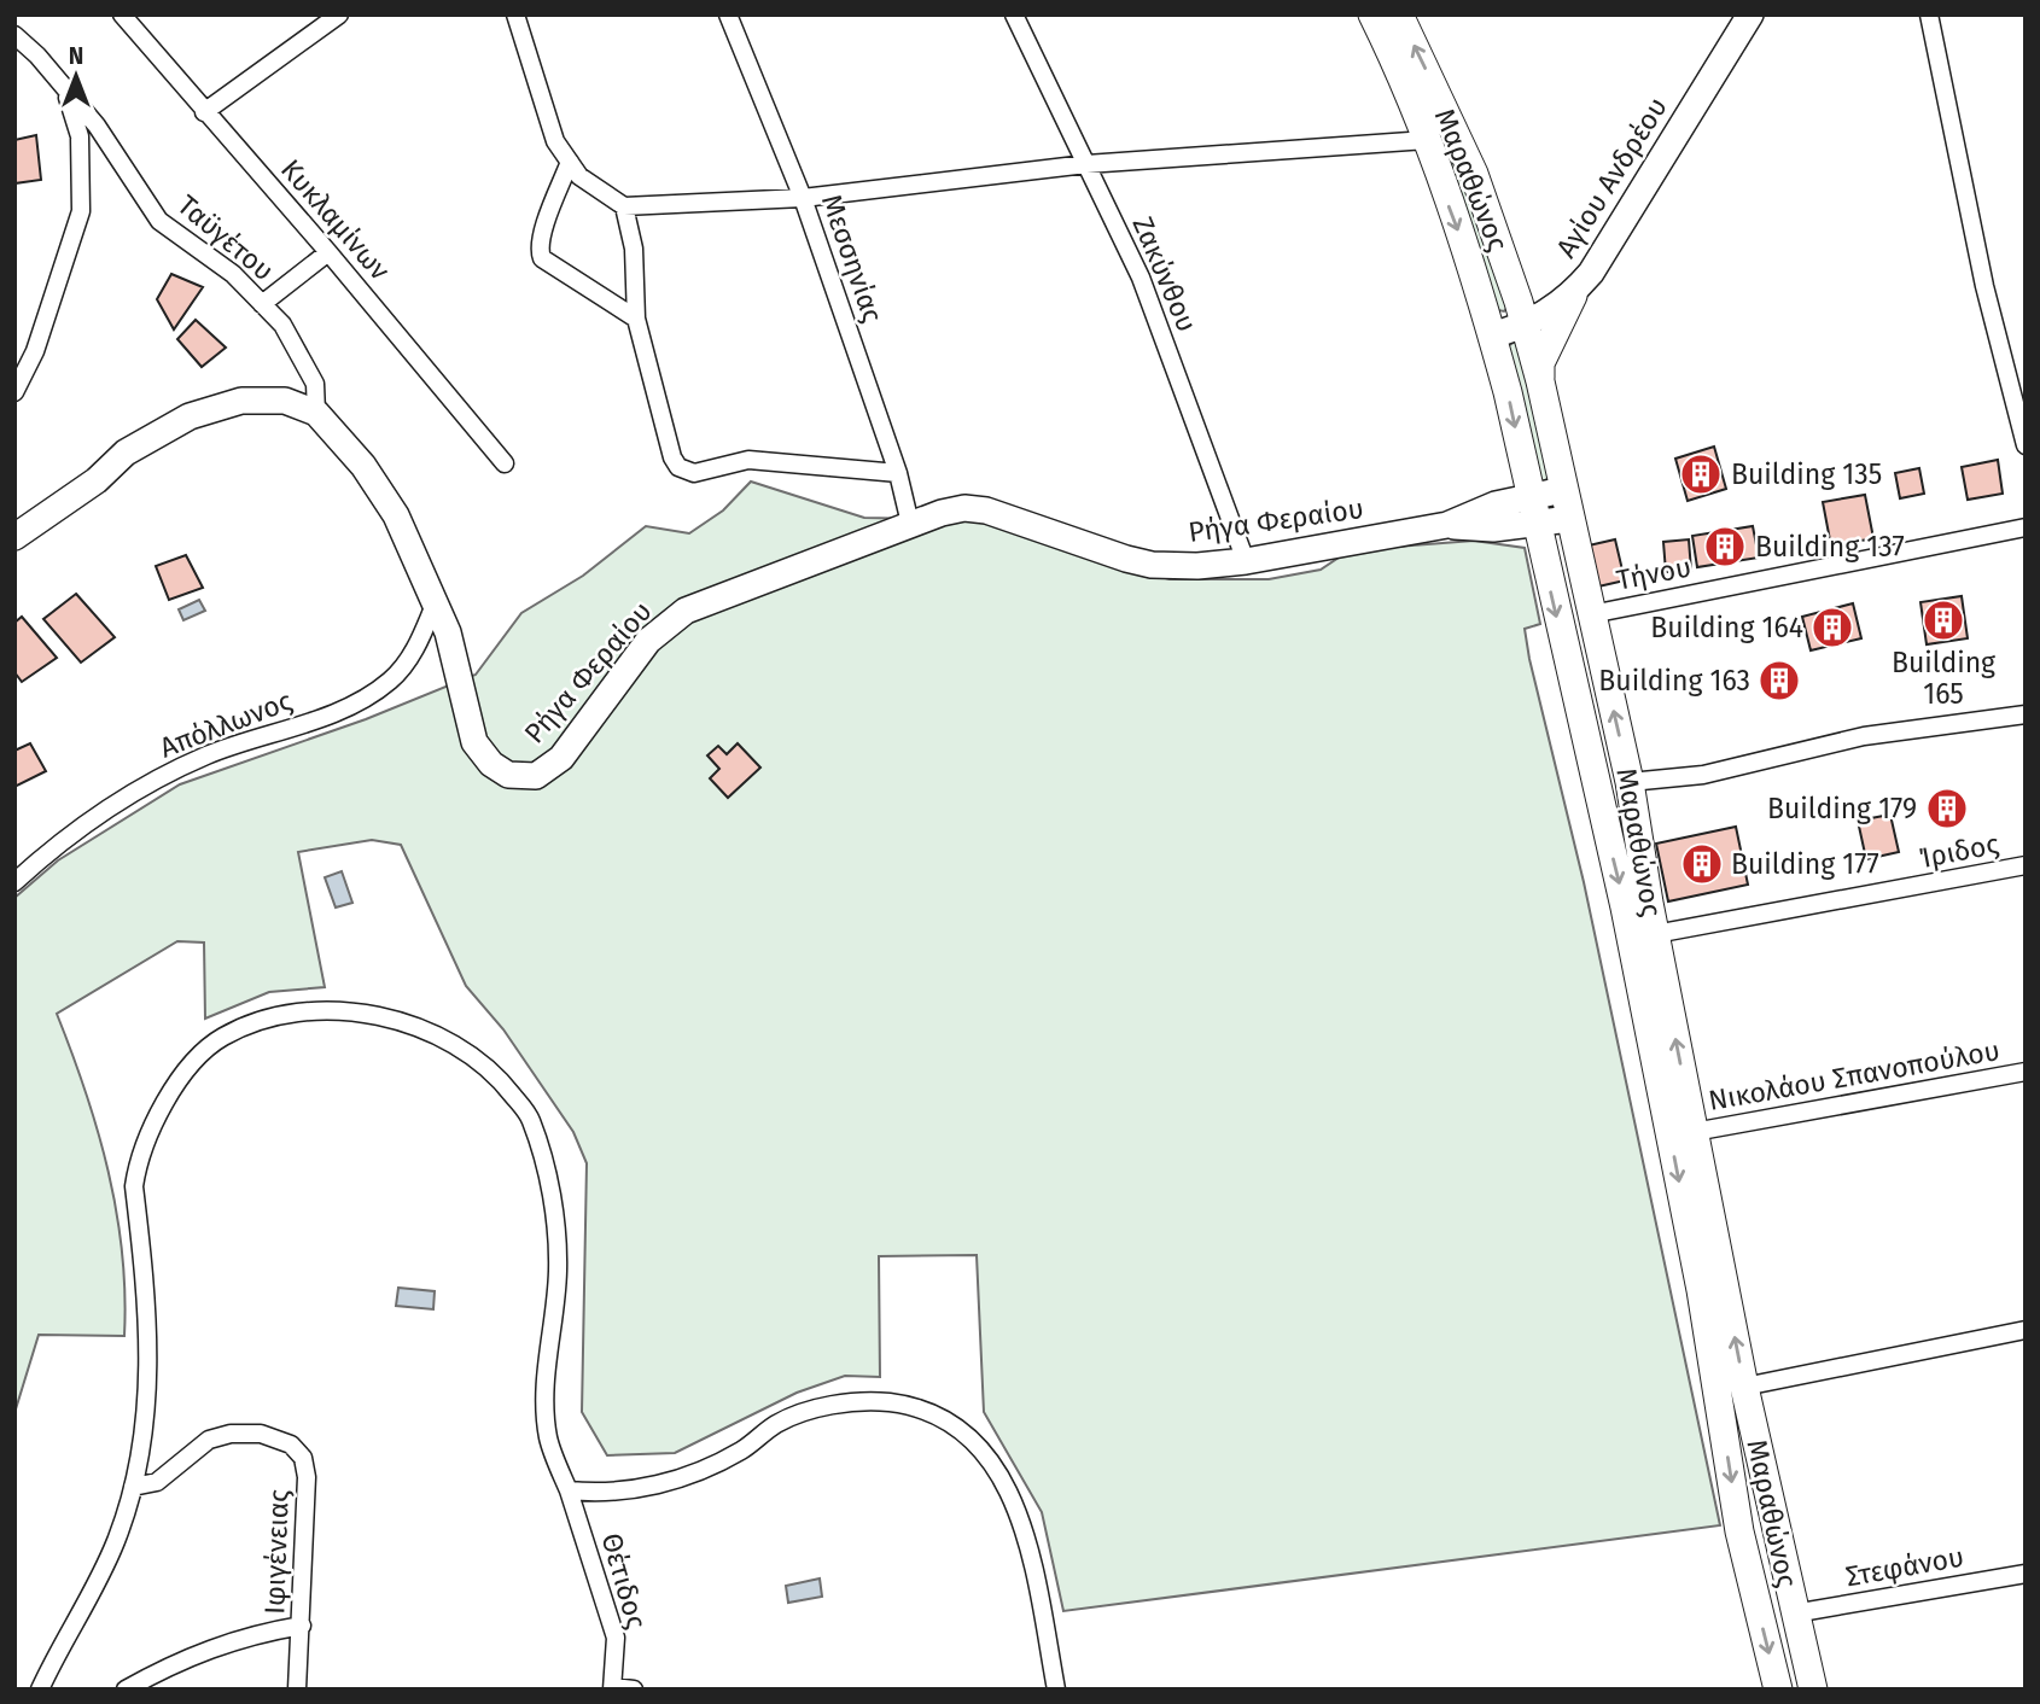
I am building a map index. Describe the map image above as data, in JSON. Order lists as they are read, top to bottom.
{
  "streets": {
    "main road": ["Μαραθώνος"],
    "street": [
      "Αγίου Ανδρέου",
      "Κυκλαμίνων",
      "Ταϋγέτου",
      "Μεσσηνίας",
      "Ζακύνθου",
      "Ρήγα Φεραίου",
      "Τήνου",
      "Απόλλωνος",
      "Ίριδος",
      "Νικολάου Σπανοπούλου",
      "Ιφιγένειας",
      "Στεφάνου",
      "Θέτιδος"
    ]
  },
  "crossings": [
    ["Αγίου Ανδρέου", "Μαραθώνος"],
    ["Μαραθώνος", "Τήνου"],
    ["Μαραθώνος", "Ίριδος"],
    ["Μαραθώνος", "Νικολάου Σπανοπούλου"],
    ["Μαραθώνος", "Στεφάνου"],
    ["Ταϋγέτου", "Ρήγα Φεραίου"],
    ["Μεσσηνίας", "Ρήγα Φεραίου"],
    ["Ζακύνθου", "Ρήγα Φεραίου"],
    ["Ρήγα Φεραίου", "Απόλλωνος"],
    ["Ιφιγένειας", "Θέτιδος"]
  ],
  "places": {
    "building": [
      "Building 135",
      "Building 137",
      "Building 165",
      "Building 164",
      "Building 163",
      "Building 179",
      "Building 177"
    ]
  },
  "north": "top"
}
